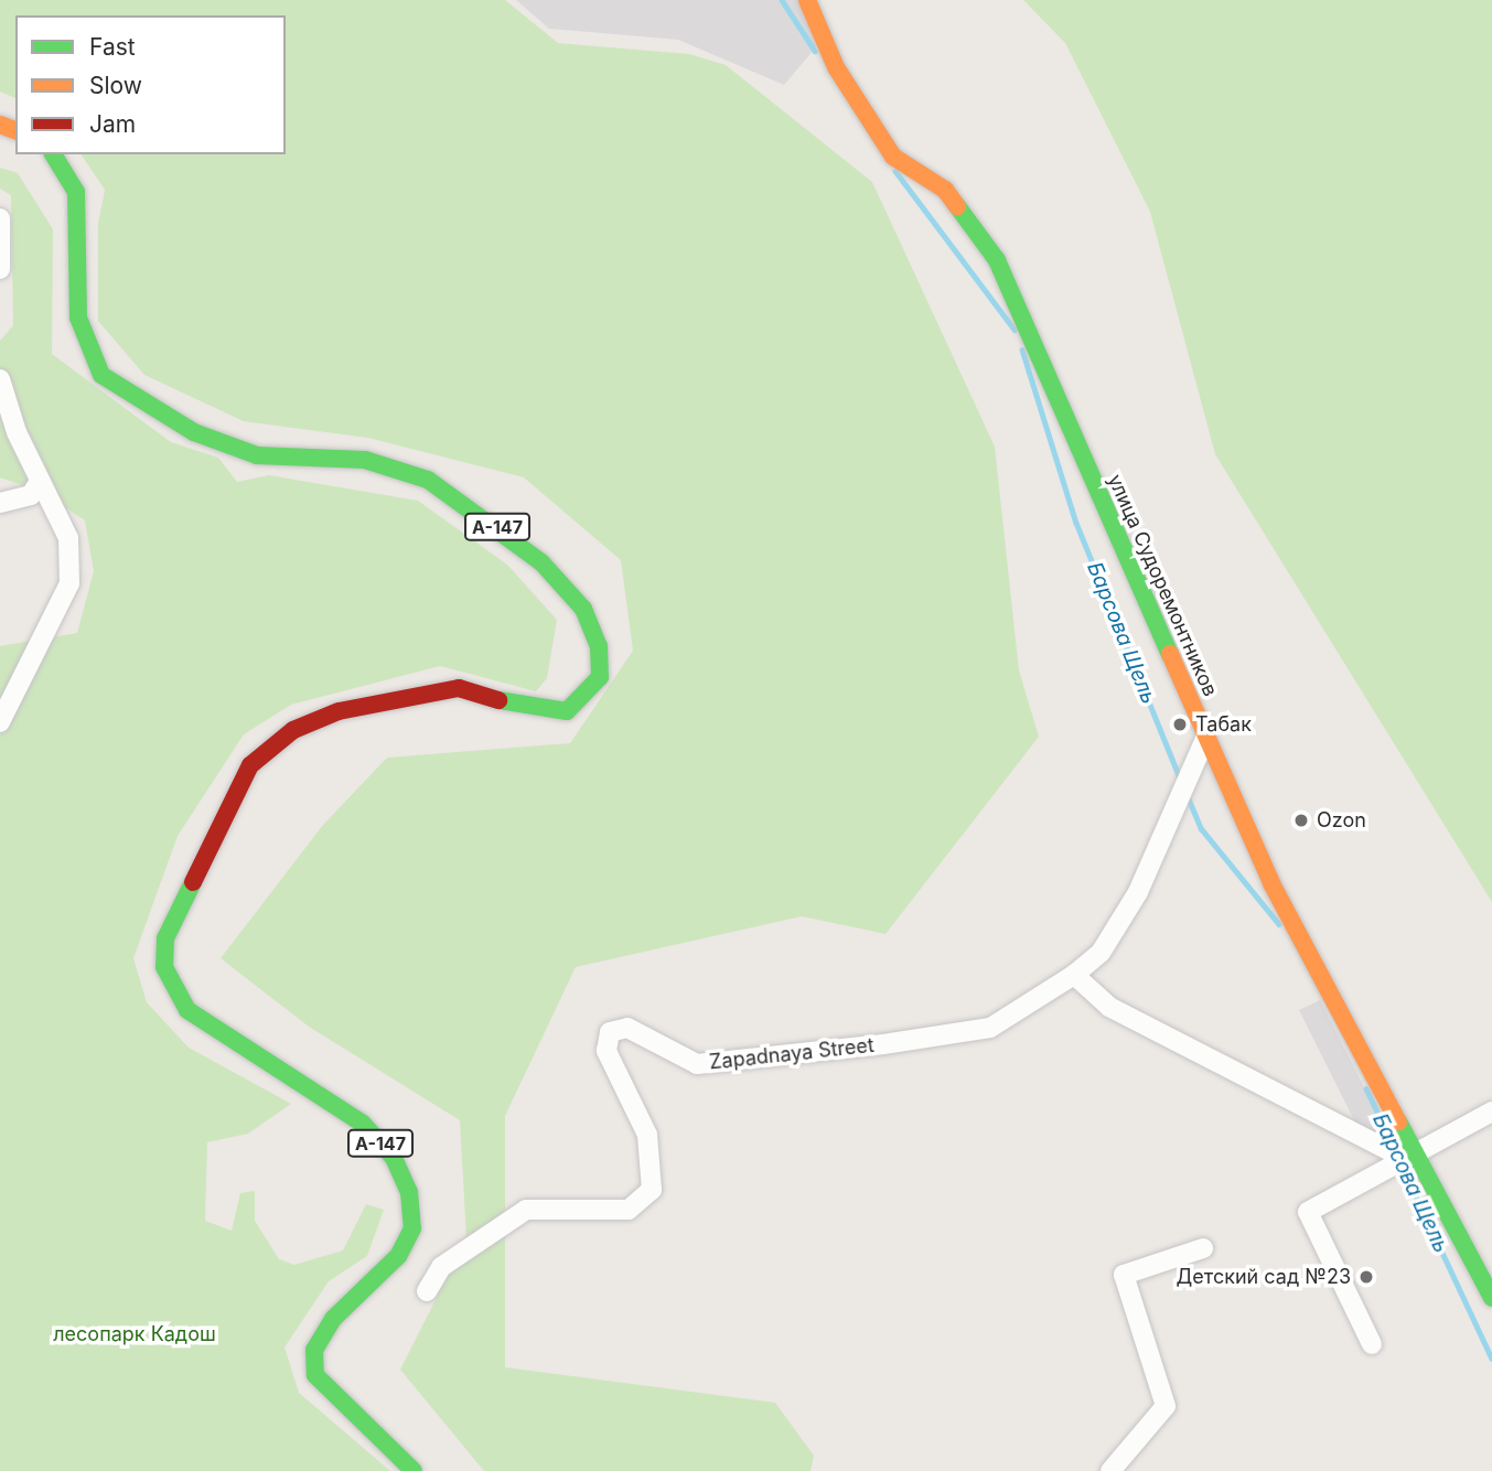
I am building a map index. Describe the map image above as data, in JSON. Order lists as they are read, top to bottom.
{
  "streets": {
    "main road": ["А-147", "улица Судоремонтников"],
    "street": ["Zapadnaya Street"]
  },
  "crossings": [
    ["улица Судоремонтников", "Zapadnaya Street"]
  ],
  "water": ["Барсова Щель"],
  "parks": ["лесопарк Кадош"],
  "places": ["Табак", "Ozon", "Детский сад №23"],
  "legend": ["Fast", "Slow", "Jam"]
}
